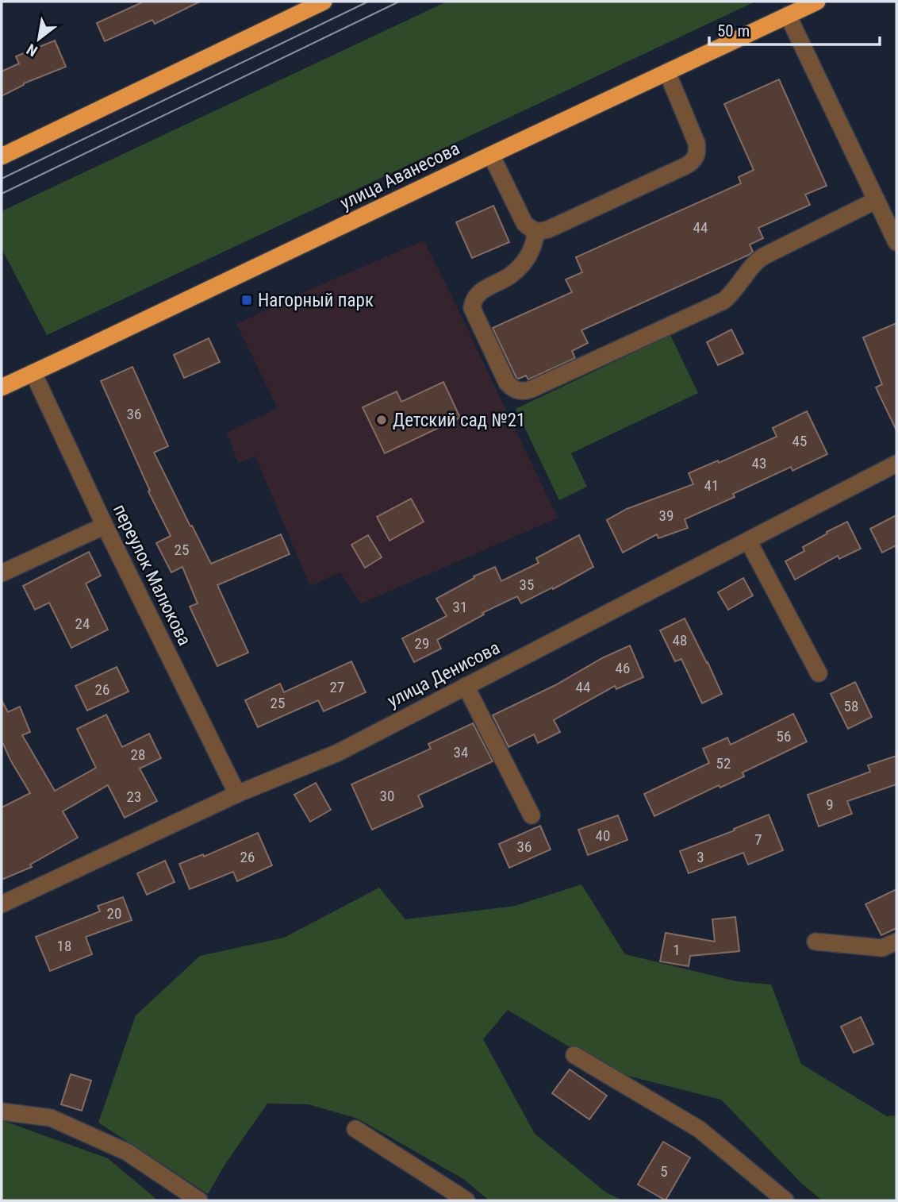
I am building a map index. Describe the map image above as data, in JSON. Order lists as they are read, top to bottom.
{
  "streets": {
    "highway": ["улица Аванесова"],
    "street": ["переулок Малюкова", "улица Денисова"]
  },
  "crossings": [
    ["улица Аванесова", "переулок Малюкова"],
    ["переулок Малюкова", "улица Денисова"]
  ],
  "places": {
    "transit": ["Нагорный парк"],
    "other": ["Детский сад №21"]
  },
  "house_numbers": [
    "44",
    "36",
    "45",
    "43",
    "41",
    "39",
    "25",
    "35",
    "31",
    "24",
    "48",
    "29",
    "46",
    "27",
    "44",
    "26",
    "25",
    "58",
    "56",
    "34",
    "28",
    "52",
    "30",
    "23",
    "9",
    "40",
    "7",
    "36",
    "26",
    "3",
    "20",
    "18",
    "1",
    "5"
  ],
  "scale_bar": "50 m",
  "north": "bottom left"
}
